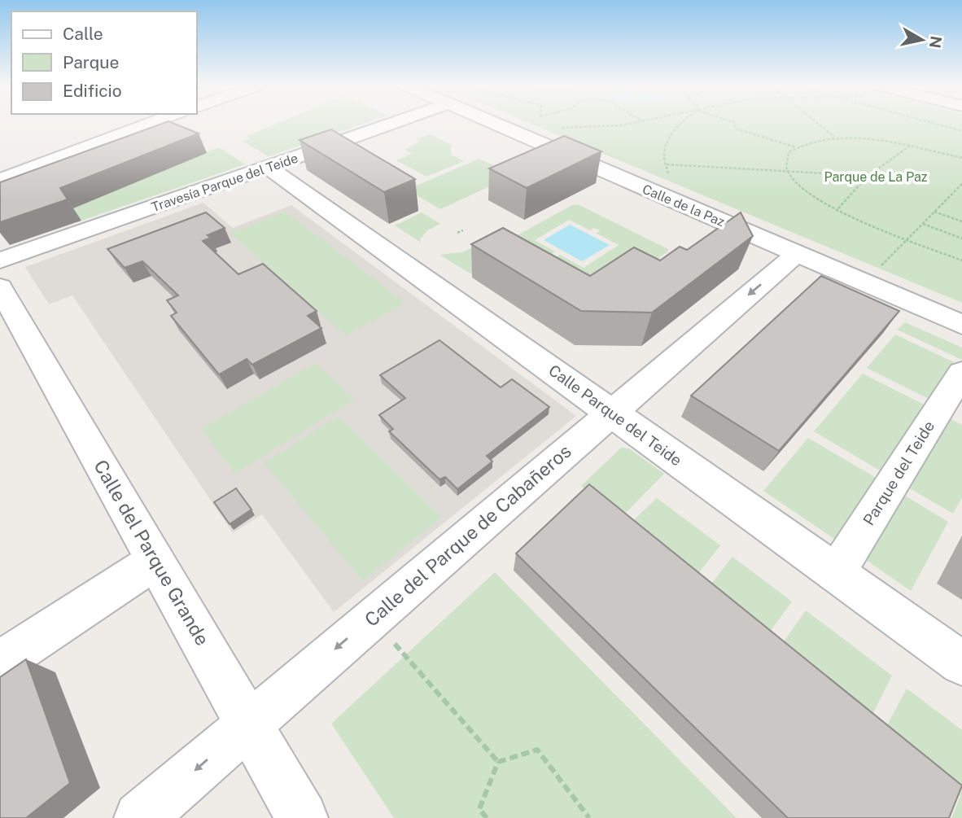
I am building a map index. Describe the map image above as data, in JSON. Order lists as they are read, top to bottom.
{
  "streets": {
    "street": [
      "Travesía Parque del Teide",
      "Calle de la Paz",
      "Calle Parque del Teide",
      "Parque del Teide",
      "Calle del Parque de Cabañeros",
      "Calle del Parque Grande"
    ]
  },
  "crossings": [
    ["Travesía Parque del Teide", "Calle Parque del Teide"],
    ["Calle de la Paz", "Calle del Parque de Cabañeros"],
    ["Calle Parque del Teide", "Parque del Teide"],
    ["Calle Parque del Teide", "Calle del Parque de Cabañeros"],
    ["Calle del Parque de Cabañeros", "Calle del Parque Grande"]
  ],
  "parks": ["Parque de La Paz"],
  "legend": ["Calle", "Parque", "Edificio"],
  "north": "right"
}
